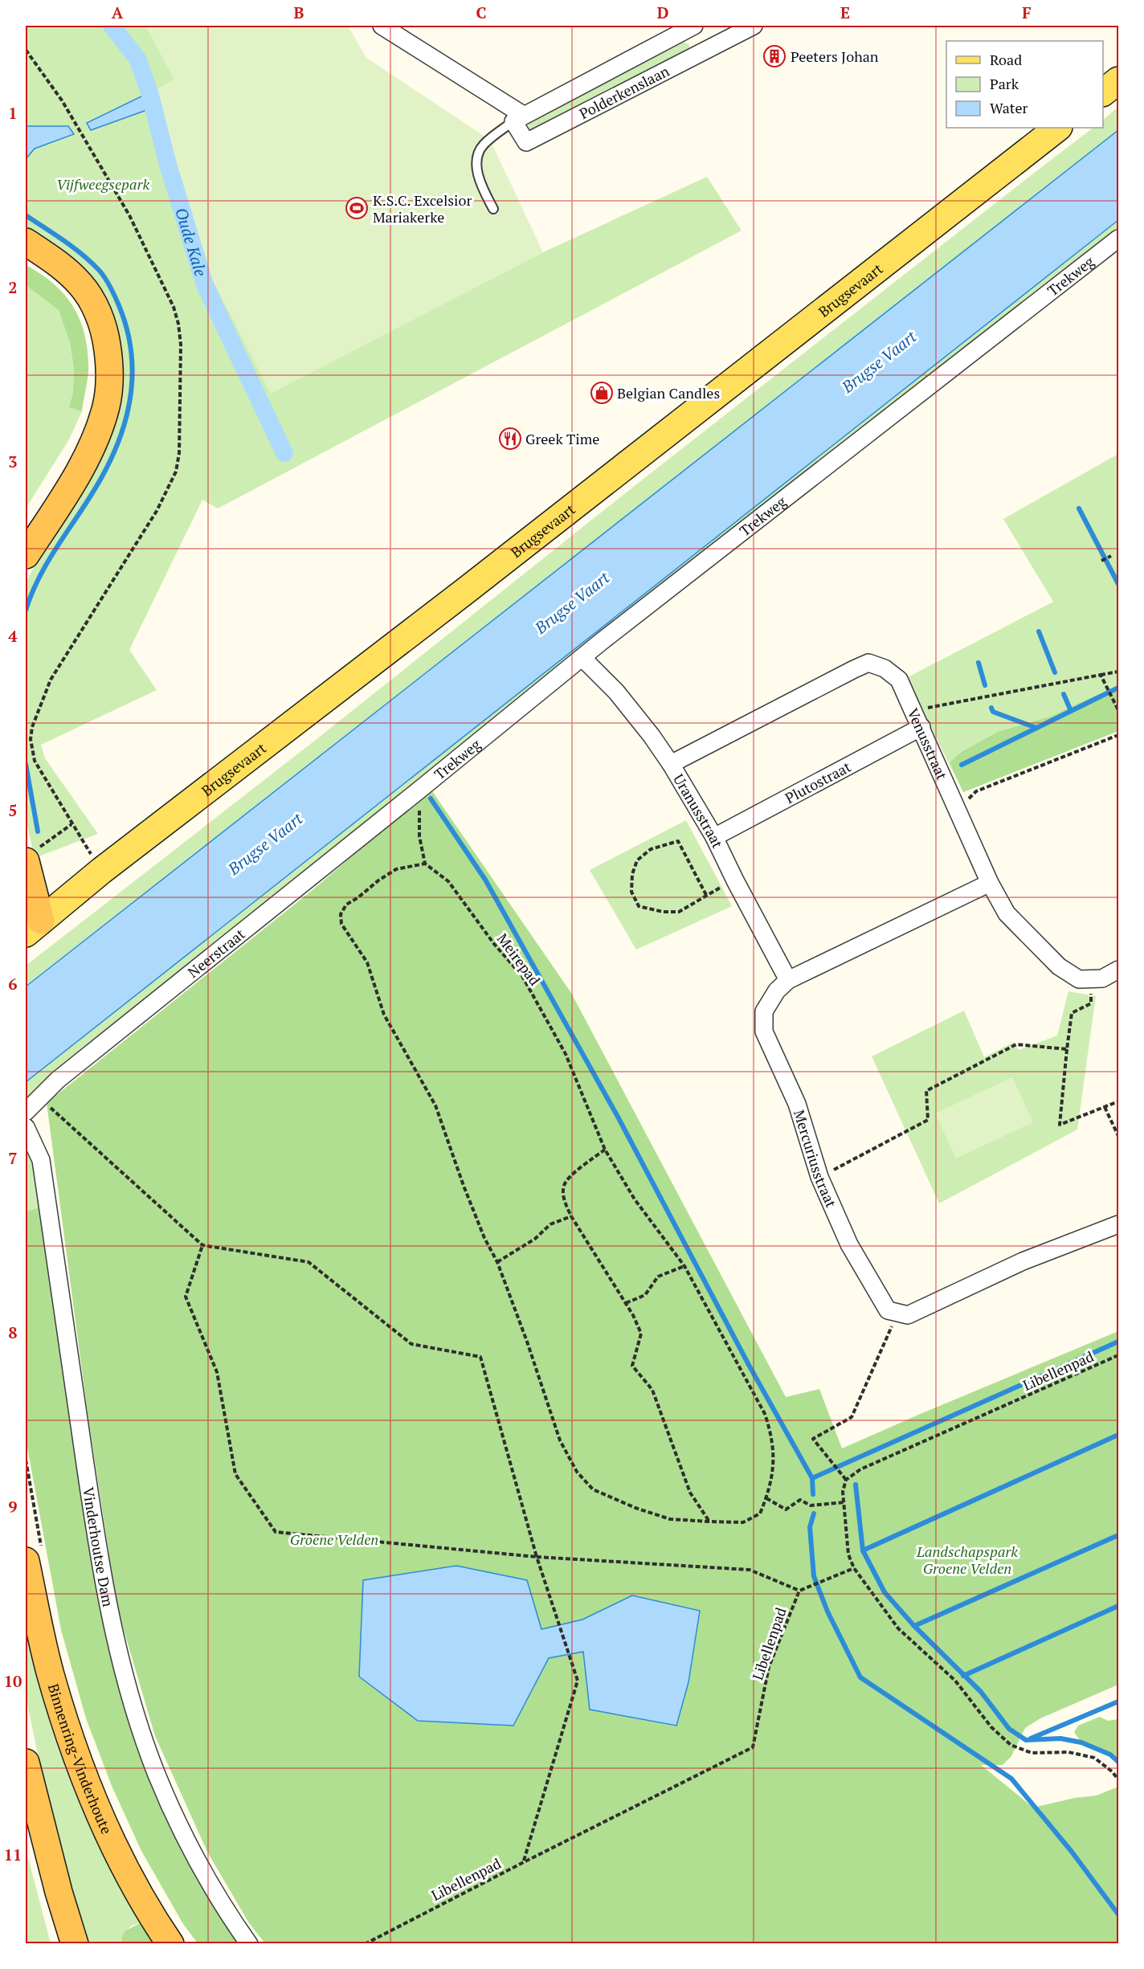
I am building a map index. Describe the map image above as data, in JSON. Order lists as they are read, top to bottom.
{
  "streets": {
    "highway": ["Binnenring-Vinderhoute"],
    "main road": ["Brugsevaart"],
    "street": [
      "Polderkenslaan",
      "Trekweg",
      "Venusstraat",
      "Plutostraat",
      "Uranusstraat",
      "Neerstraat",
      "Mercuriusstraat",
      "Vinderhoutse Dam"
    ],
    "path": ["Meirepad", "Libellenpad"]
  },
  "crossings": [
    ["Trekweg", "Uranusstraat"],
    ["Trekweg", "Neerstraat"],
    ["Venusstraat", "Plutostraat"],
    ["Venusstraat", "Uranusstraat"],
    ["Venusstraat", "Mercuriusstraat"],
    ["Plutostraat", "Uranusstraat"],
    ["Uranusstraat", "Mercuriusstraat"]
  ],
  "water": ["Oude Kale", "Brugse Vaart"],
  "parks": ["Vijfweegsepark", "Groene Velden", "Landschapspark Groene Velden"],
  "places": {
    "building": ["Peeters Johan"],
    "sports": ["K.S.C. Excelsior Mariakerke"],
    "shop": ["Belgian Candles"],
    "restaurant": ["Greek Time"]
  },
  "legend": ["Road", "Park", "Water"],
  "grid": {
    "columns": [
      "A",
      "B",
      "C",
      "D",
      "E",
      "F"
    ],
    "rows": [
      "1",
      "2",
      "3",
      "4",
      "5",
      "6",
      "7",
      "8",
      "9",
      "10",
      "11"
    ]
  }
}
